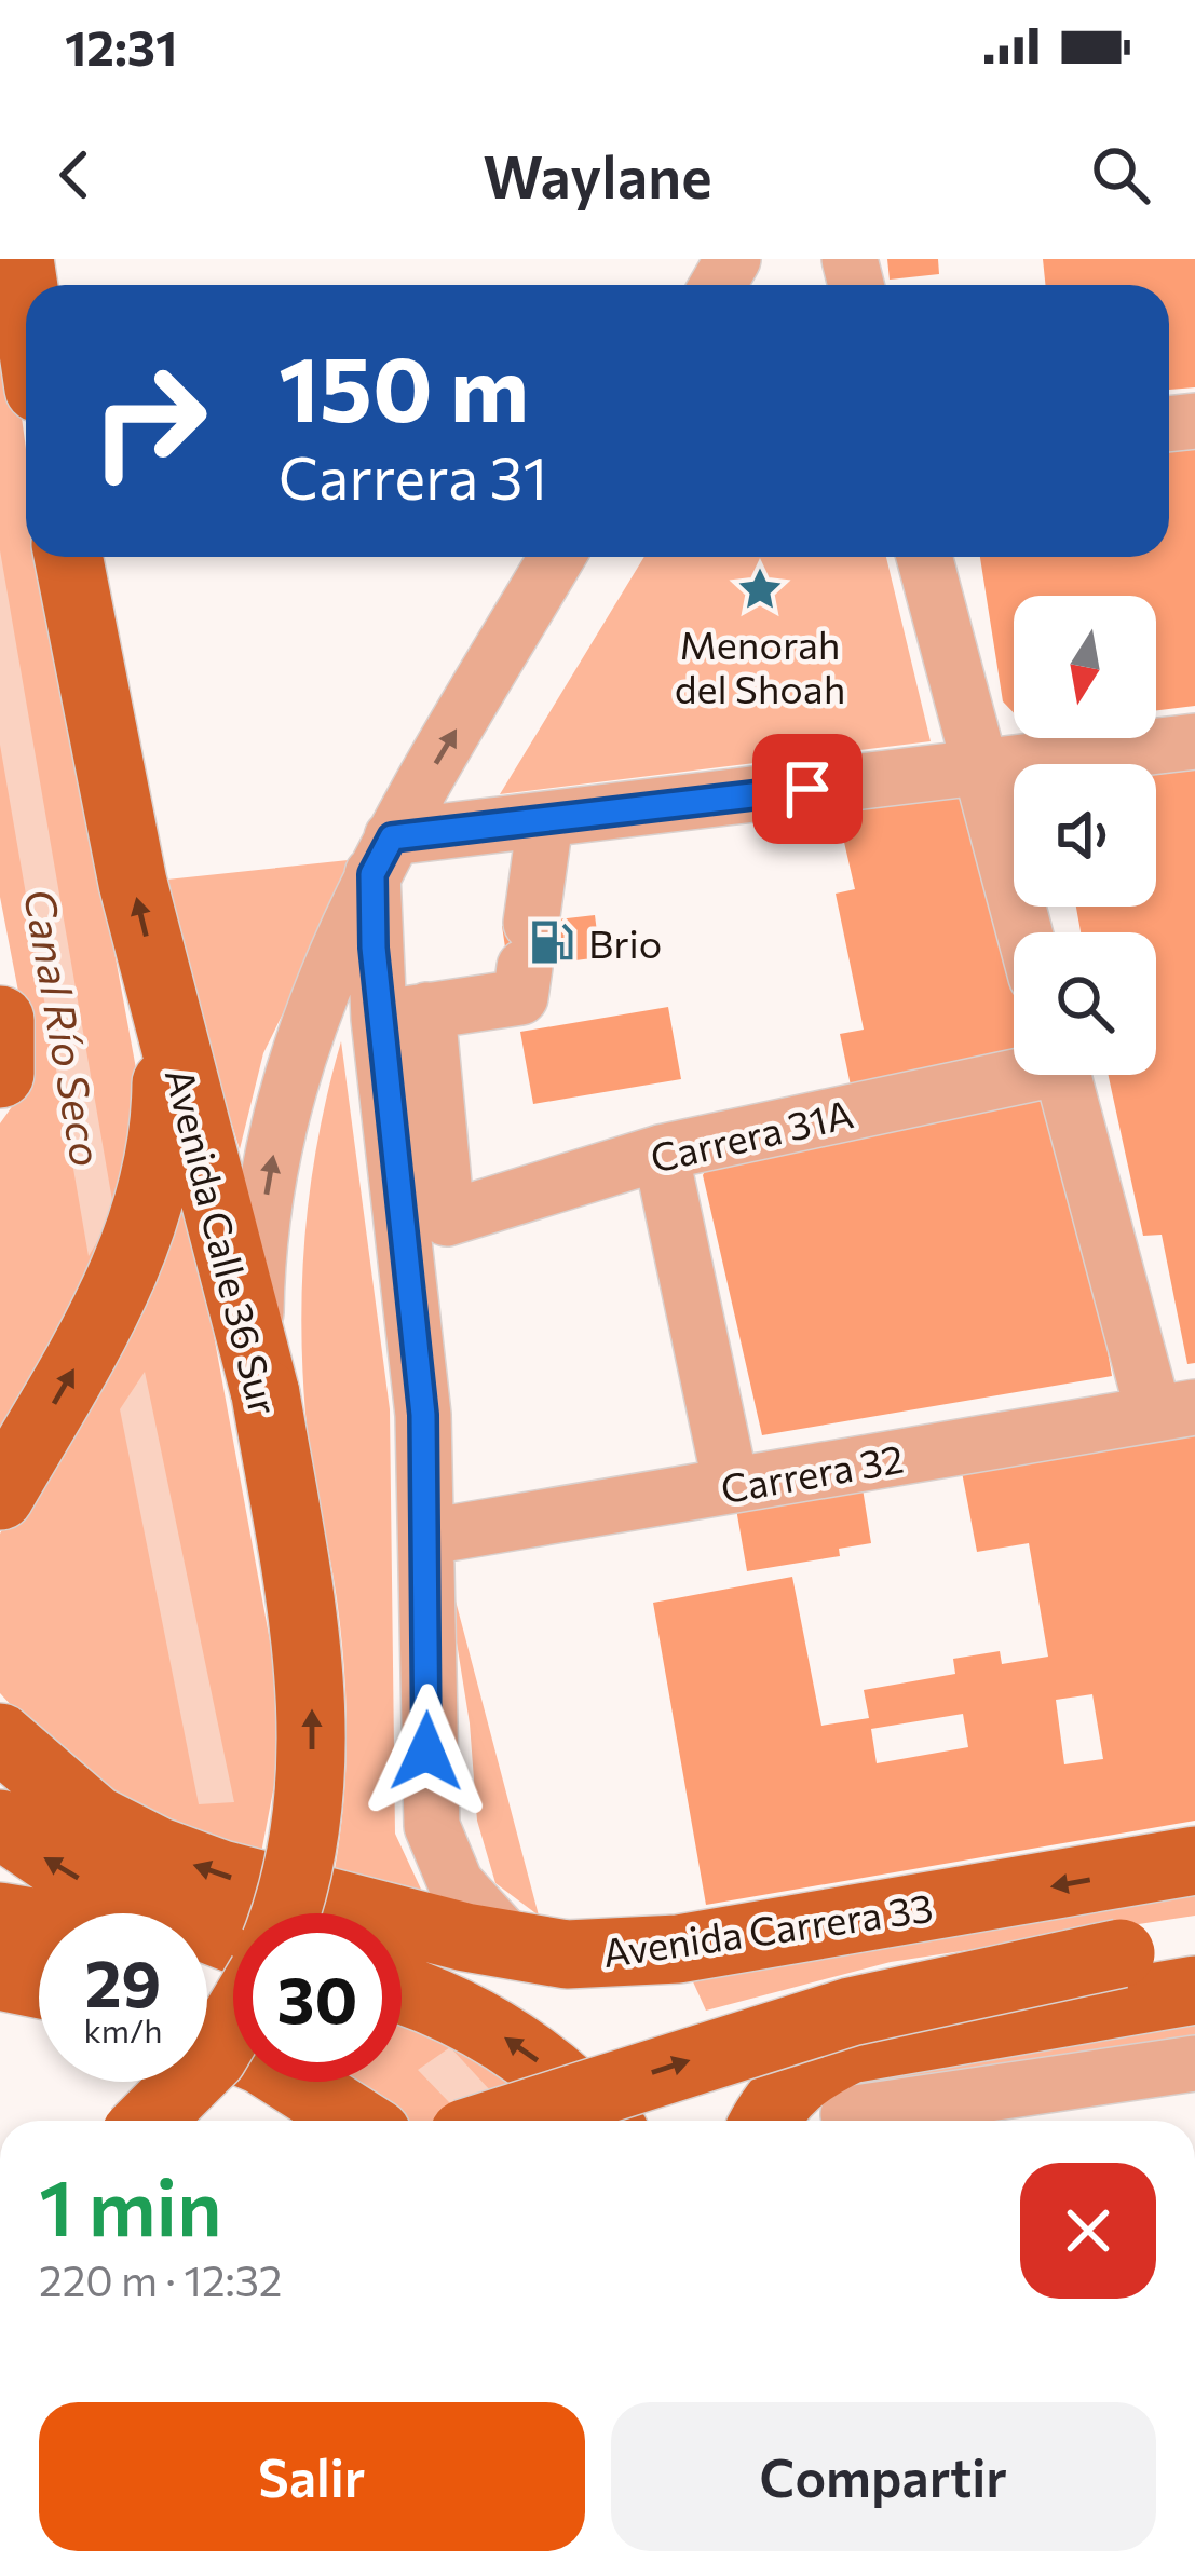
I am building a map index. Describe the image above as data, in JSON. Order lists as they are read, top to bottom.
{
  "streets": {
    "main road": ["Avenida Calle 36 Sur", "Avenida Carrera 33"],
    "street": ["Carrera 31A", "Carrera 32"]
  },
  "one_way": ["Avenida Calle 36 Sur"],
  "water": ["Canal Río Seco"],
  "places": {
    "place": ["Menorah del Shoah"],
    "fuel station": ["Brio"]
  },
  "north": "bottom",
  "page": {
    "status": "12:31",
    "header": "Waylane",
    "turn": ["150 m", "Carrera 31"],
    "speed": "29 km/h",
    "limit": "30",
    "heading": ["1 min", "220 m · 12:32"],
    "buttons": ["Salir", "Compartir"]
  }
}
